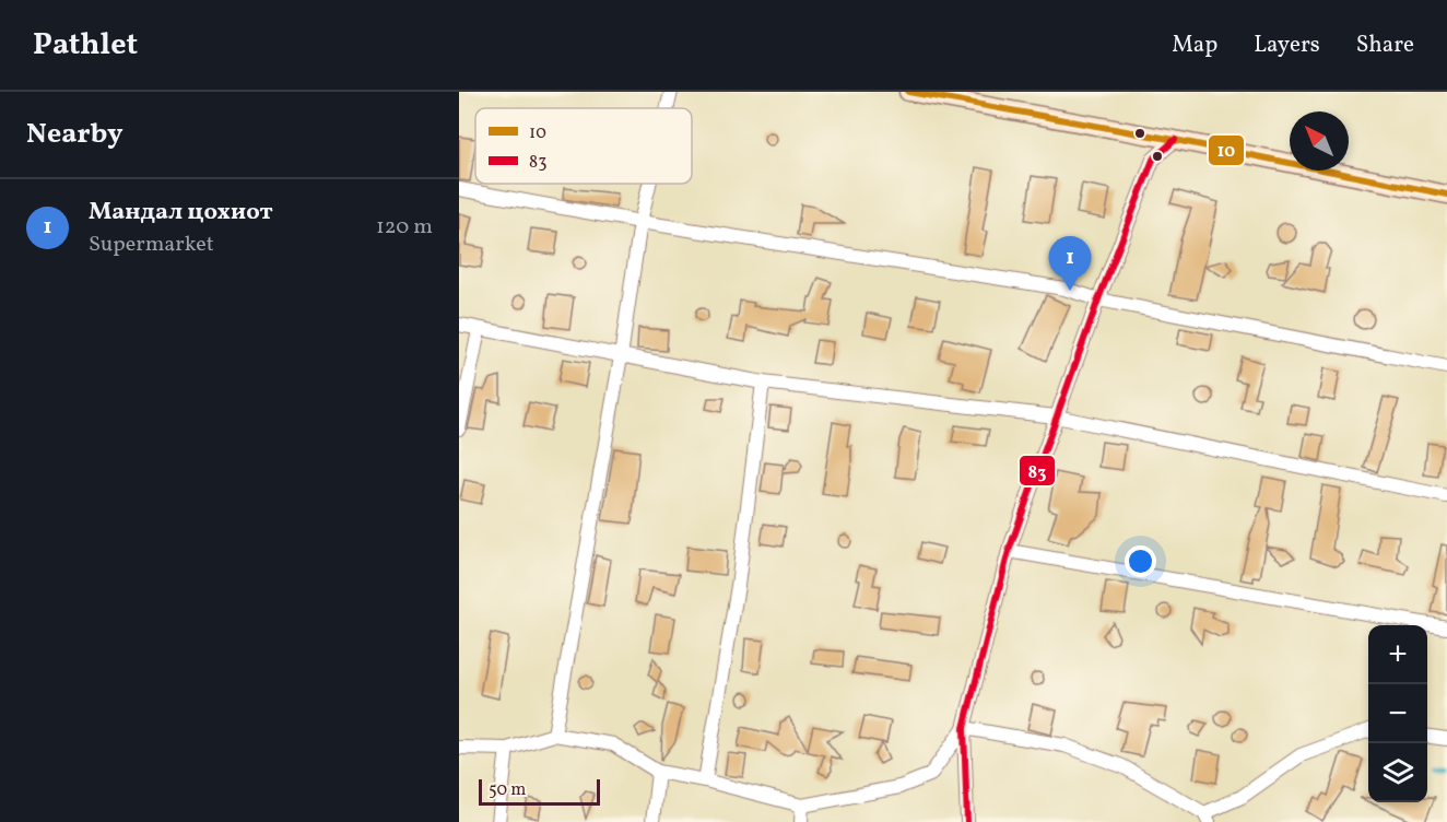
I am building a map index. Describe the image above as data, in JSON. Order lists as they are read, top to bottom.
{
  "lines": ["transit line 10", "transit line 83"],
  "legend": ["10", "83"],
  "scale_bar": "50 m",
  "north": "top left",
  "page": {
    "header": "Pathlet",
    "nav": ["Map", "Layers", "Share"],
    "heading": "Nearby",
    "list": [
      {
        "mark": "1",
        "name": "Мандал цохиот",
        "note": "Supermarket",
        "value": "120 m"
      }
    ],
    "pins": "1",
    "map_buttons": ["+", "−"],
    "scale": "50 m"
  }
}
